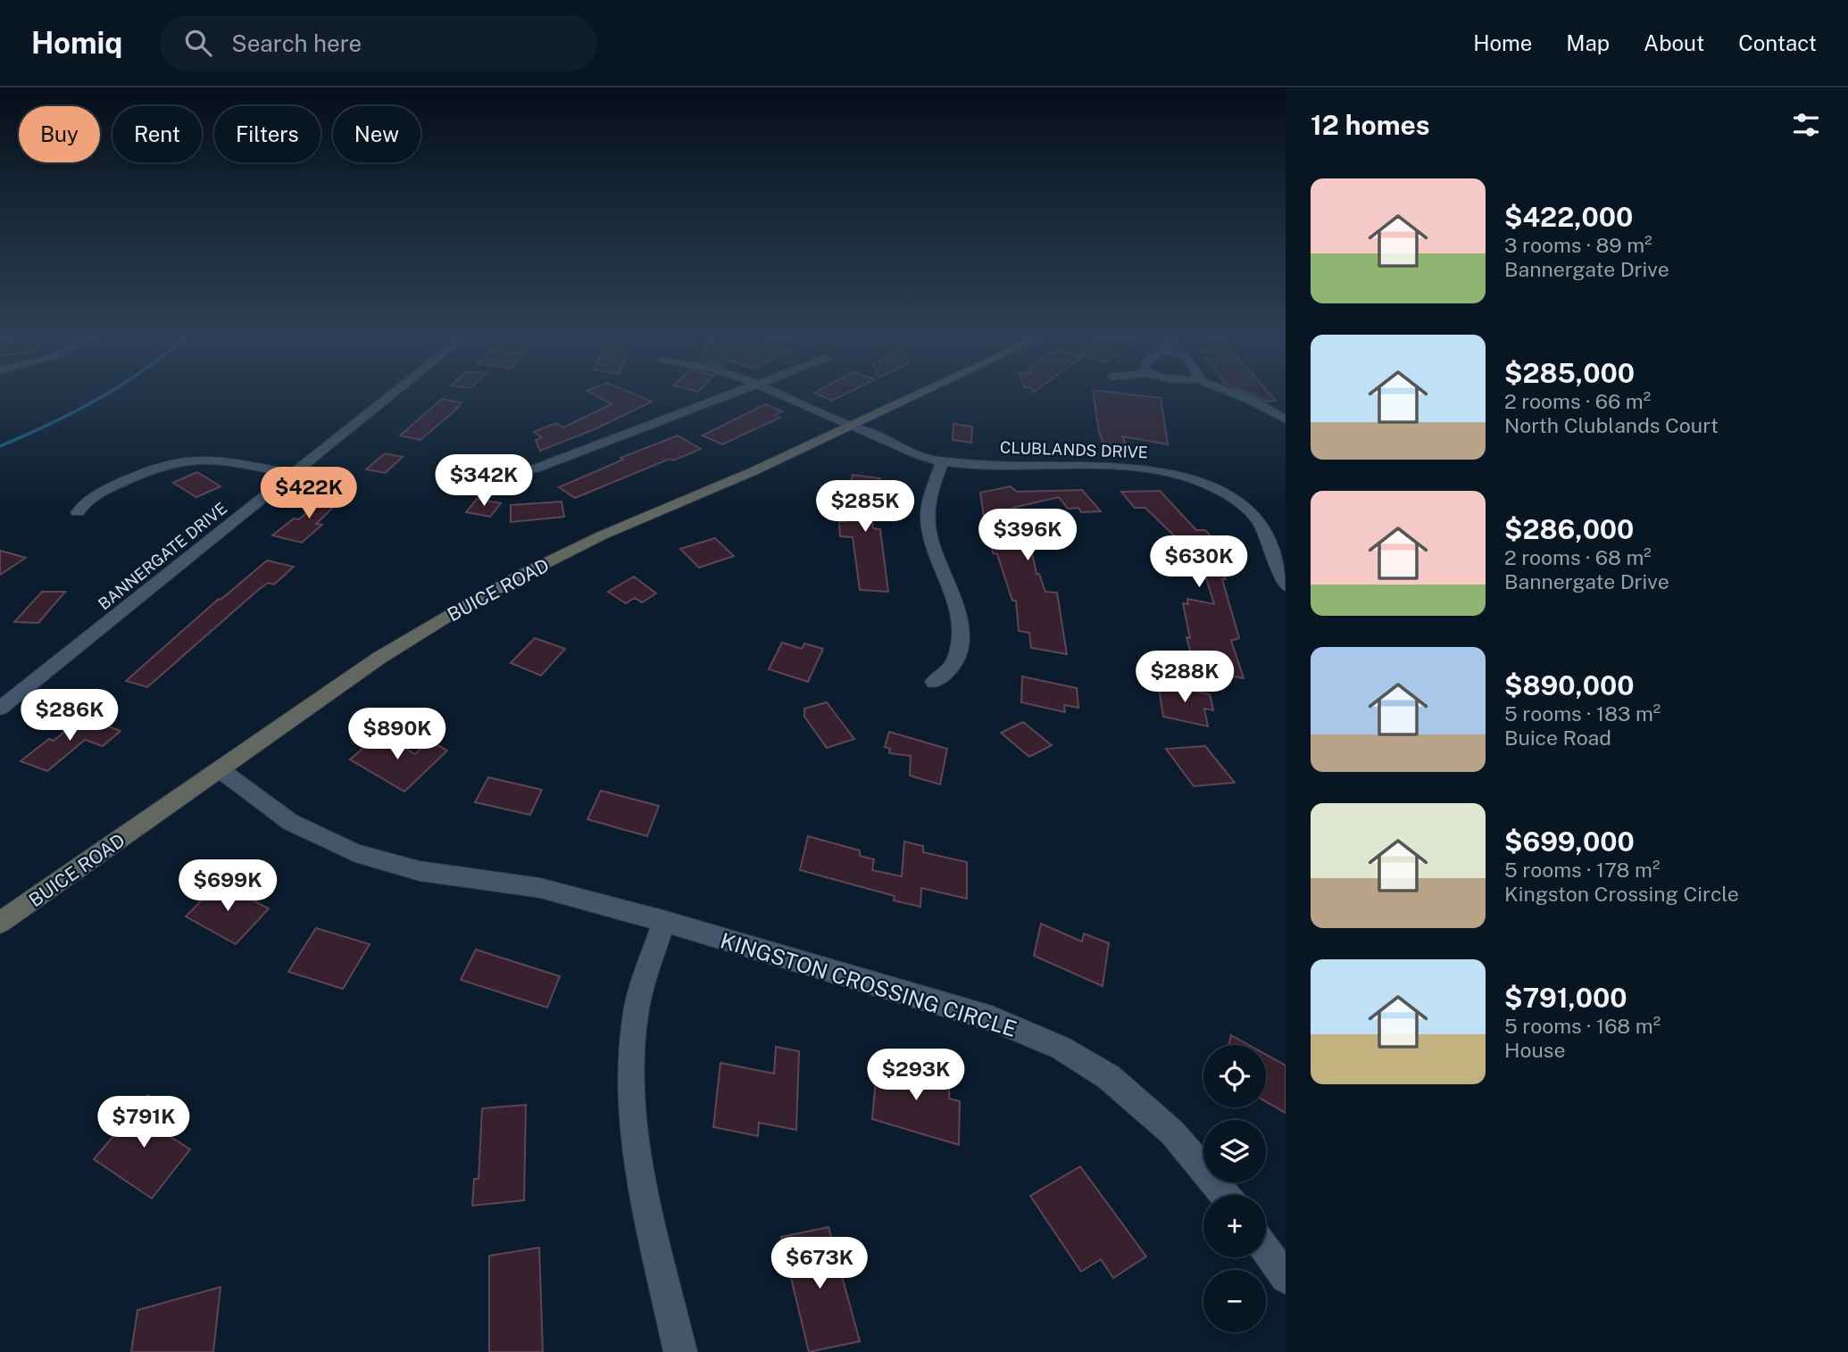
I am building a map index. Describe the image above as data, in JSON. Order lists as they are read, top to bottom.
{
  "streets": {
    "street": [
      "CLUBLANDS DRIVE",
      "BANNERGATE DRIVE",
      "BUICE ROAD",
      "KINGSTON CROSSING CIRCLE"
    ]
  },
  "crossings": [
    ["CLUBLANDS DRIVE", "BUICE ROAD"],
    ["BUICE ROAD", "KINGSTON CROSSING CIRCLE"]
  ],
  "page": {
    "header": "Homiq",
    "search": "Search here",
    "nav": [
      "Home",
      "Map",
      "About",
      "Contact"
    ],
    "heading": "12 homes",
    "chip": [
      "Buy",
      "Rent",
      "Filters",
      "New"
    ],
    "list": [
      {
        "name": "$422,000",
        "note": "3 rooms · 89 m² · Bannergate Drive"
      },
      {
        "name": "$285,000",
        "note": "2 rooms · 66 m² · North Clublands Court"
      },
      {
        "name": "$286,000",
        "note": "2 rooms · 68 m² · Bannergate Drive"
      },
      {
        "name": "$890,000",
        "note": "5 rooms · 183 m² · Buice Road"
      },
      {
        "name": "$699,000",
        "note": "5 rooms · 178 m² · Kingston Crossing Circle"
      },
      {
        "name": "$791,000",
        "note": "5 rooms · 168 m² · House"
      }
    ],
    "price": [
      "$342K",
      "$422K",
      "$285K",
      "$396K",
      "$630K",
      "$288K",
      "$286K",
      "$890K",
      "$699K",
      "$293K",
      "$791K",
      "$673K"
    ],
    "map_buttons": ["+", "−"]
  }
}
